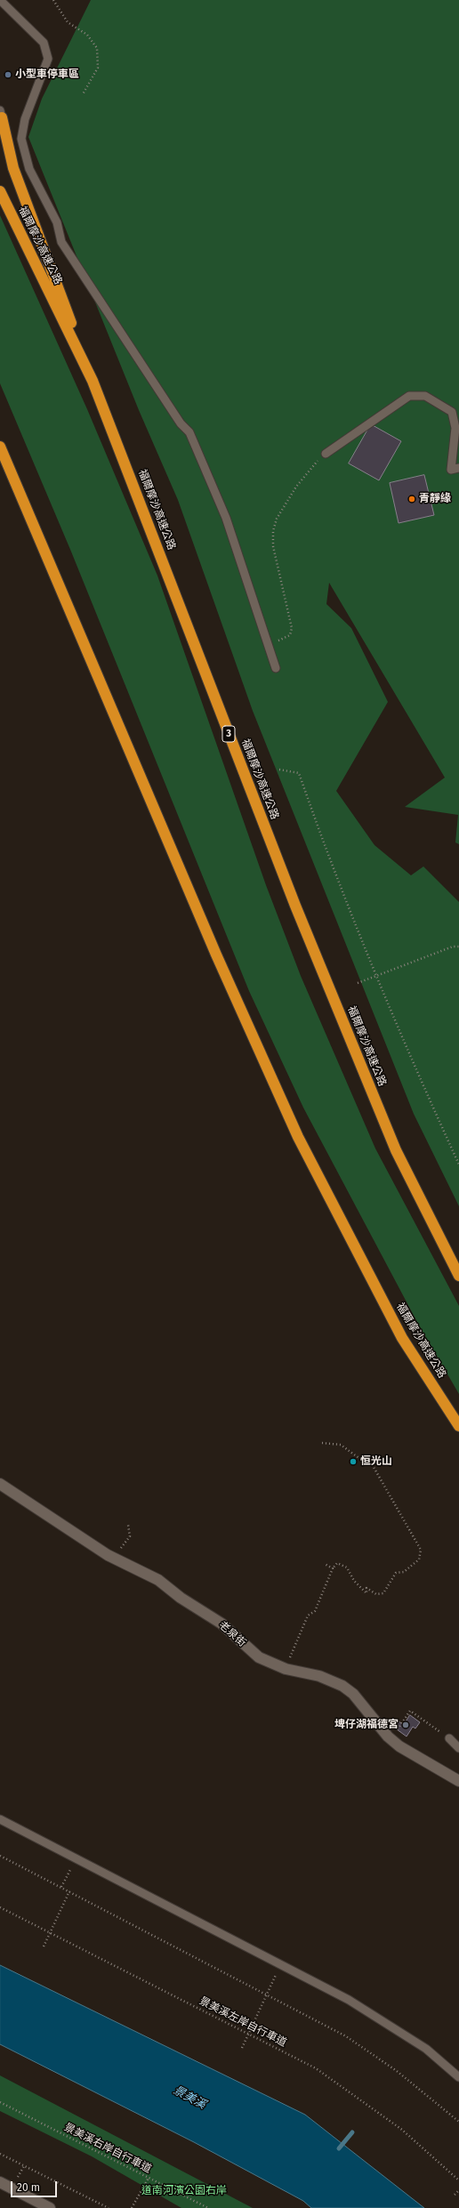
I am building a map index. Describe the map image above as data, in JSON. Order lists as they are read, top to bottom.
{
  "streets": {
    "highway": ["福爾摩沙高速公路", "3"],
    "street": ["老泉街"],
    "path": ["景美溪左岸自行車道", "景美溪右岸自行車道"]
  },
  "water": ["景美溪"],
  "parks": ["道南河濱公園右岸"],
  "places": [
    "小型車停車區",
    "青靜緣",
    "恒光山",
    "埤仔湖福德宮"
  ],
  "scale_bar": "20 m"
}
